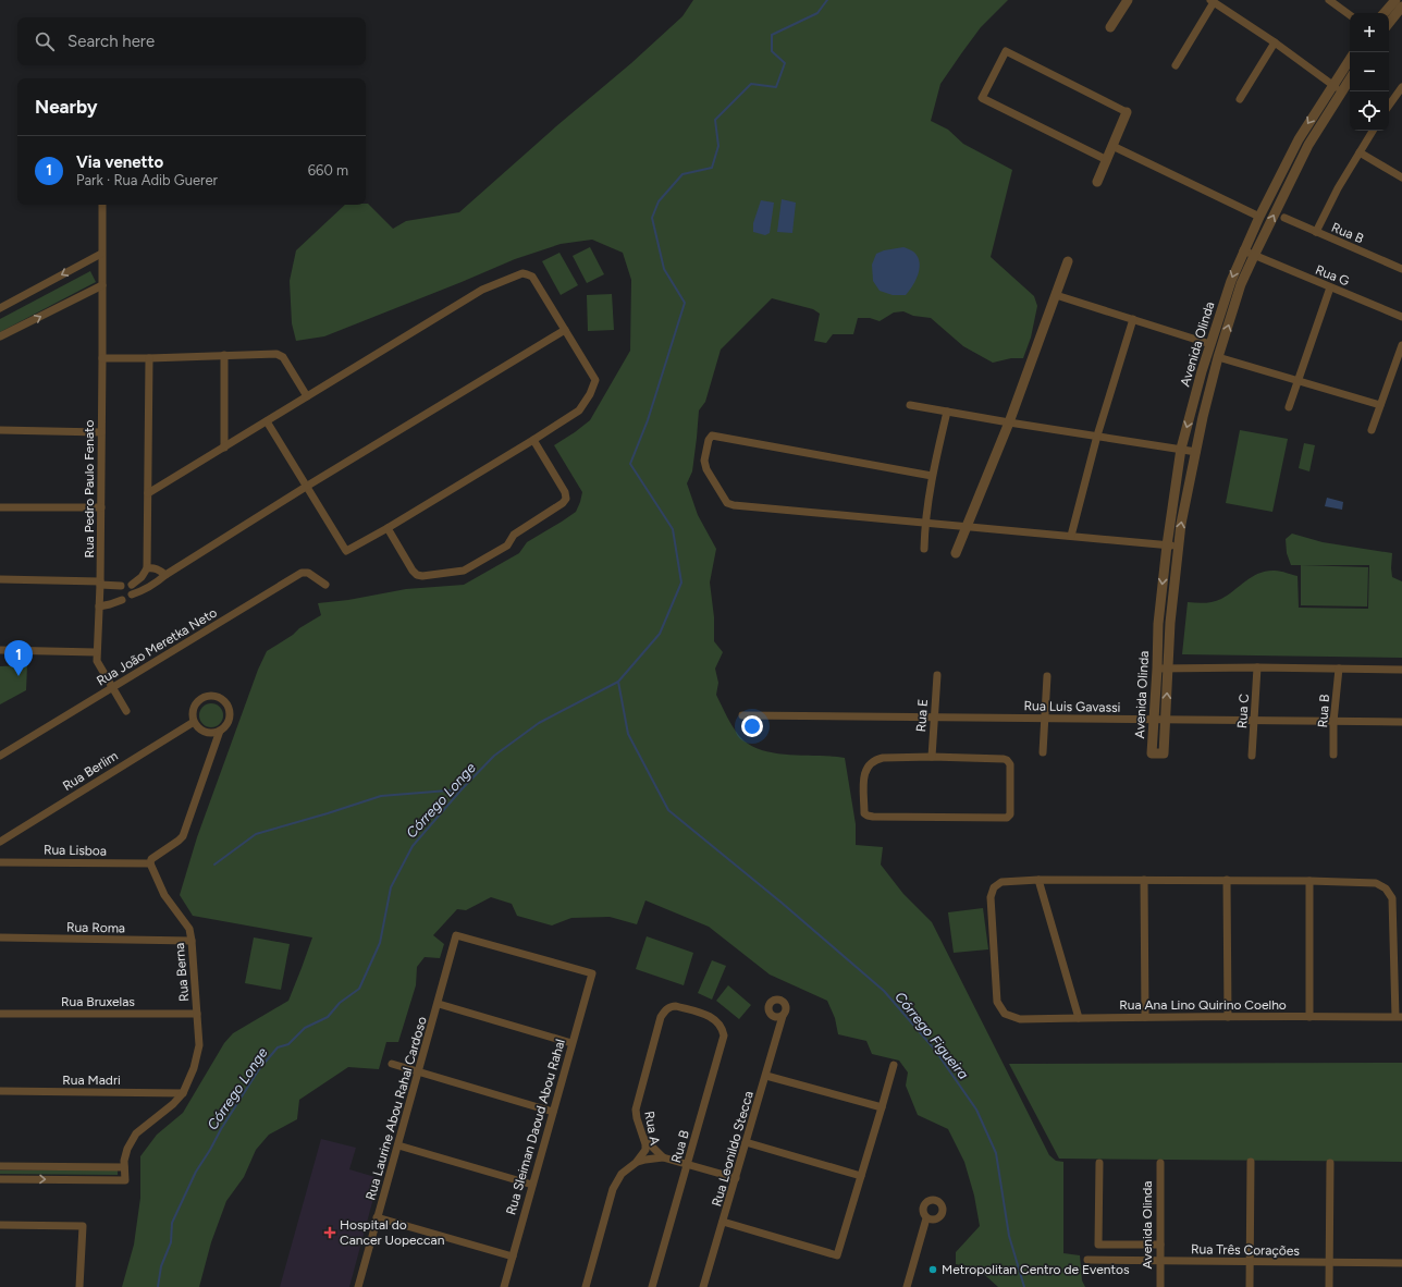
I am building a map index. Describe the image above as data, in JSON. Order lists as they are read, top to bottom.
{
  "streets": {
    "street": [
      "Rua B",
      "Rua G",
      "Avenida Olinda",
      "Rua Pedro Paulo Fenato",
      "Rua João Meretka Neto",
      "Rua Luis Gavassi",
      "Rua C",
      "Rua E",
      "Rua Berlim",
      "Rua Lisboa",
      "Rua Roma",
      "Rua Berna",
      "Rua Bruxelas",
      "Rua Ana Lino Quirino Coelho",
      "Rua Madri",
      "Rua Laurine Abou Rahal Cardoso",
      "Rua Sleiman Daoud Abou Rahal",
      "Rua A",
      "Rua Leonildo Stecca",
      "Rua Três Corações"
    ]
  },
  "crossings": [
    ["Rua B", "Rua Luis Gavassi"],
    ["Rua B", "Rua A"],
    ["Rua G", "Avenida Olinda"],
    ["Avenida Olinda", "Rua Luis Gavassi"],
    ["Avenida Olinda", "Rua Três Corações"],
    ["Rua Pedro Paulo Fenato", "Rua João Meretka Neto"],
    ["Rua Luis Gavassi", "Rua C"],
    ["Rua Luis Gavassi", "Rua E"],
    ["Rua Lisboa", "Rua Berna"],
    ["Rua Roma", "Rua Berna"],
    ["Rua Berna", "Rua Bruxelas"],
    ["Rua Berna", "Rua Madri"],
    ["Rua Laurine Abou Rahal Cardoso", "Rua Sleiman Daoud Abou Rahal"]
  ],
  "water": ["Córrego Longe", "Córrego Figueira"],
  "places": {
    "health": ["Hospital do Cancer Uopeccan"],
    "other": ["Metropolitan Centro de Eventos"]
  },
  "page": {
    "map_buttons": ["+", "−"],
    "search": "Search here",
    "heading": "Nearby",
    "list": [
      {
        "mark": "1",
        "name": "Via venetto",
        "note": "Park · Rua Adib Guerer",
        "value": "660 m"
      }
    ],
    "pins": "1"
  }
}
